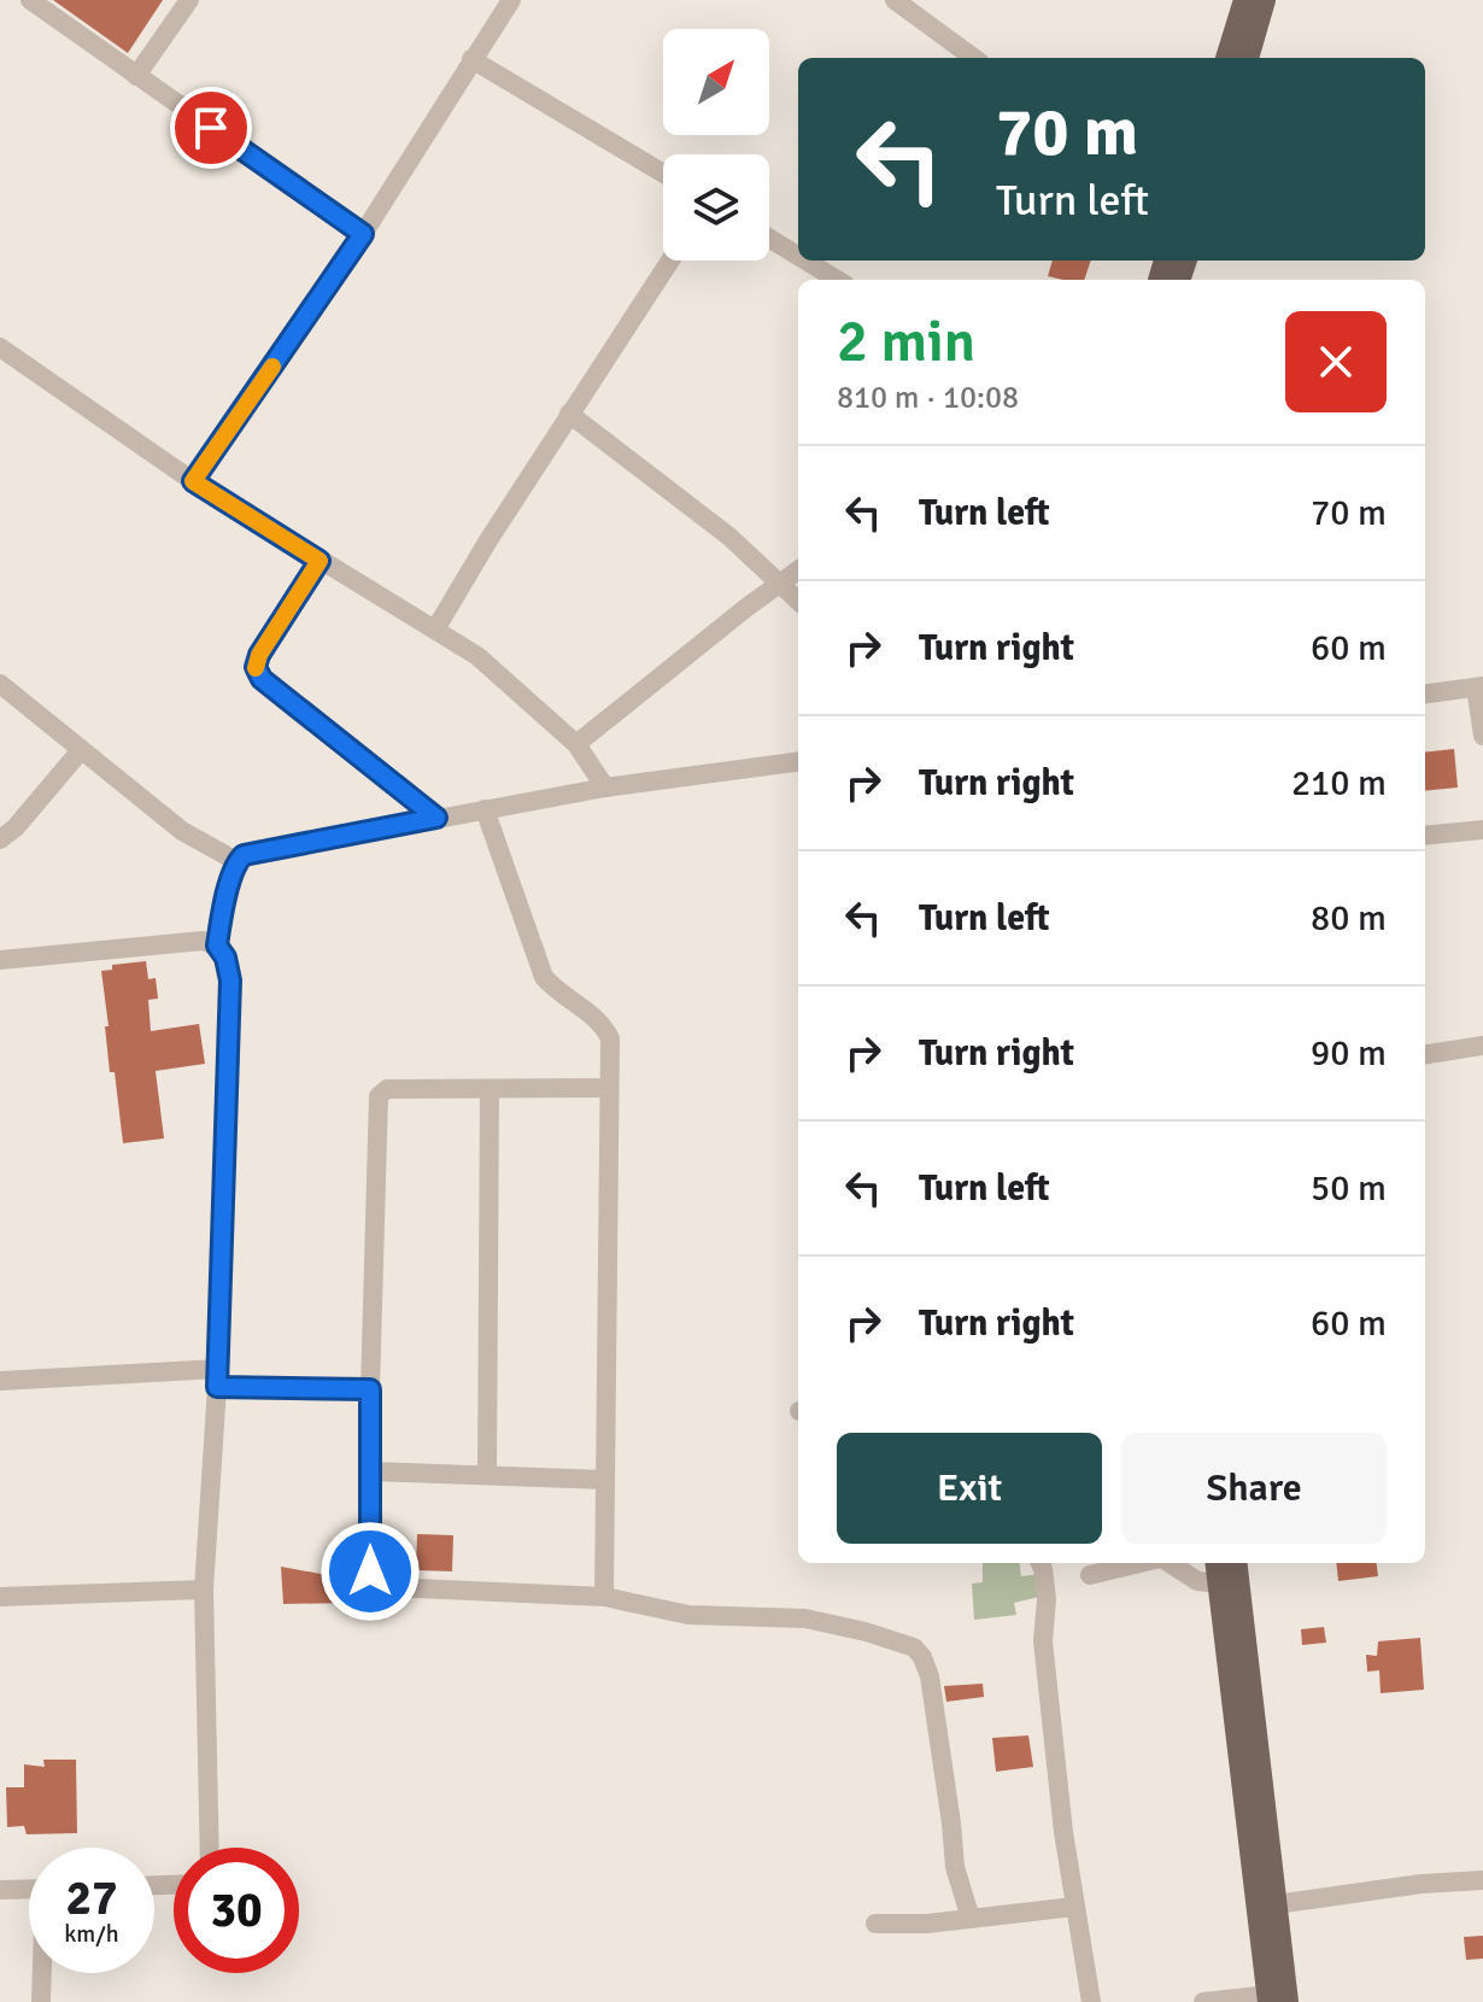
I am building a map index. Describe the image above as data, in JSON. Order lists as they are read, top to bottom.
{
  "north": "top right",
  "page": {
    "turn": ["70 m", "Turn left"],
    "heading": ["2 min", "810 m · 10:08"],
    "list": [
      {
        "name": "Turn left",
        "value": "70 m"
      },
      {
        "name": "Turn right",
        "value": "60 m"
      },
      {
        "name": "Turn right",
        "value": "210 m"
      },
      {
        "name": "Turn left",
        "value": "80 m"
      },
      {
        "name": "Turn right",
        "value": "90 m"
      },
      {
        "name": "Turn left",
        "value": "50 m"
      },
      {
        "name": "Turn right",
        "value": "60 m"
      }
    ],
    "buttons": ["Exit", "Share"],
    "speed": "27 km/h",
    "limit": "30"
  }
}
